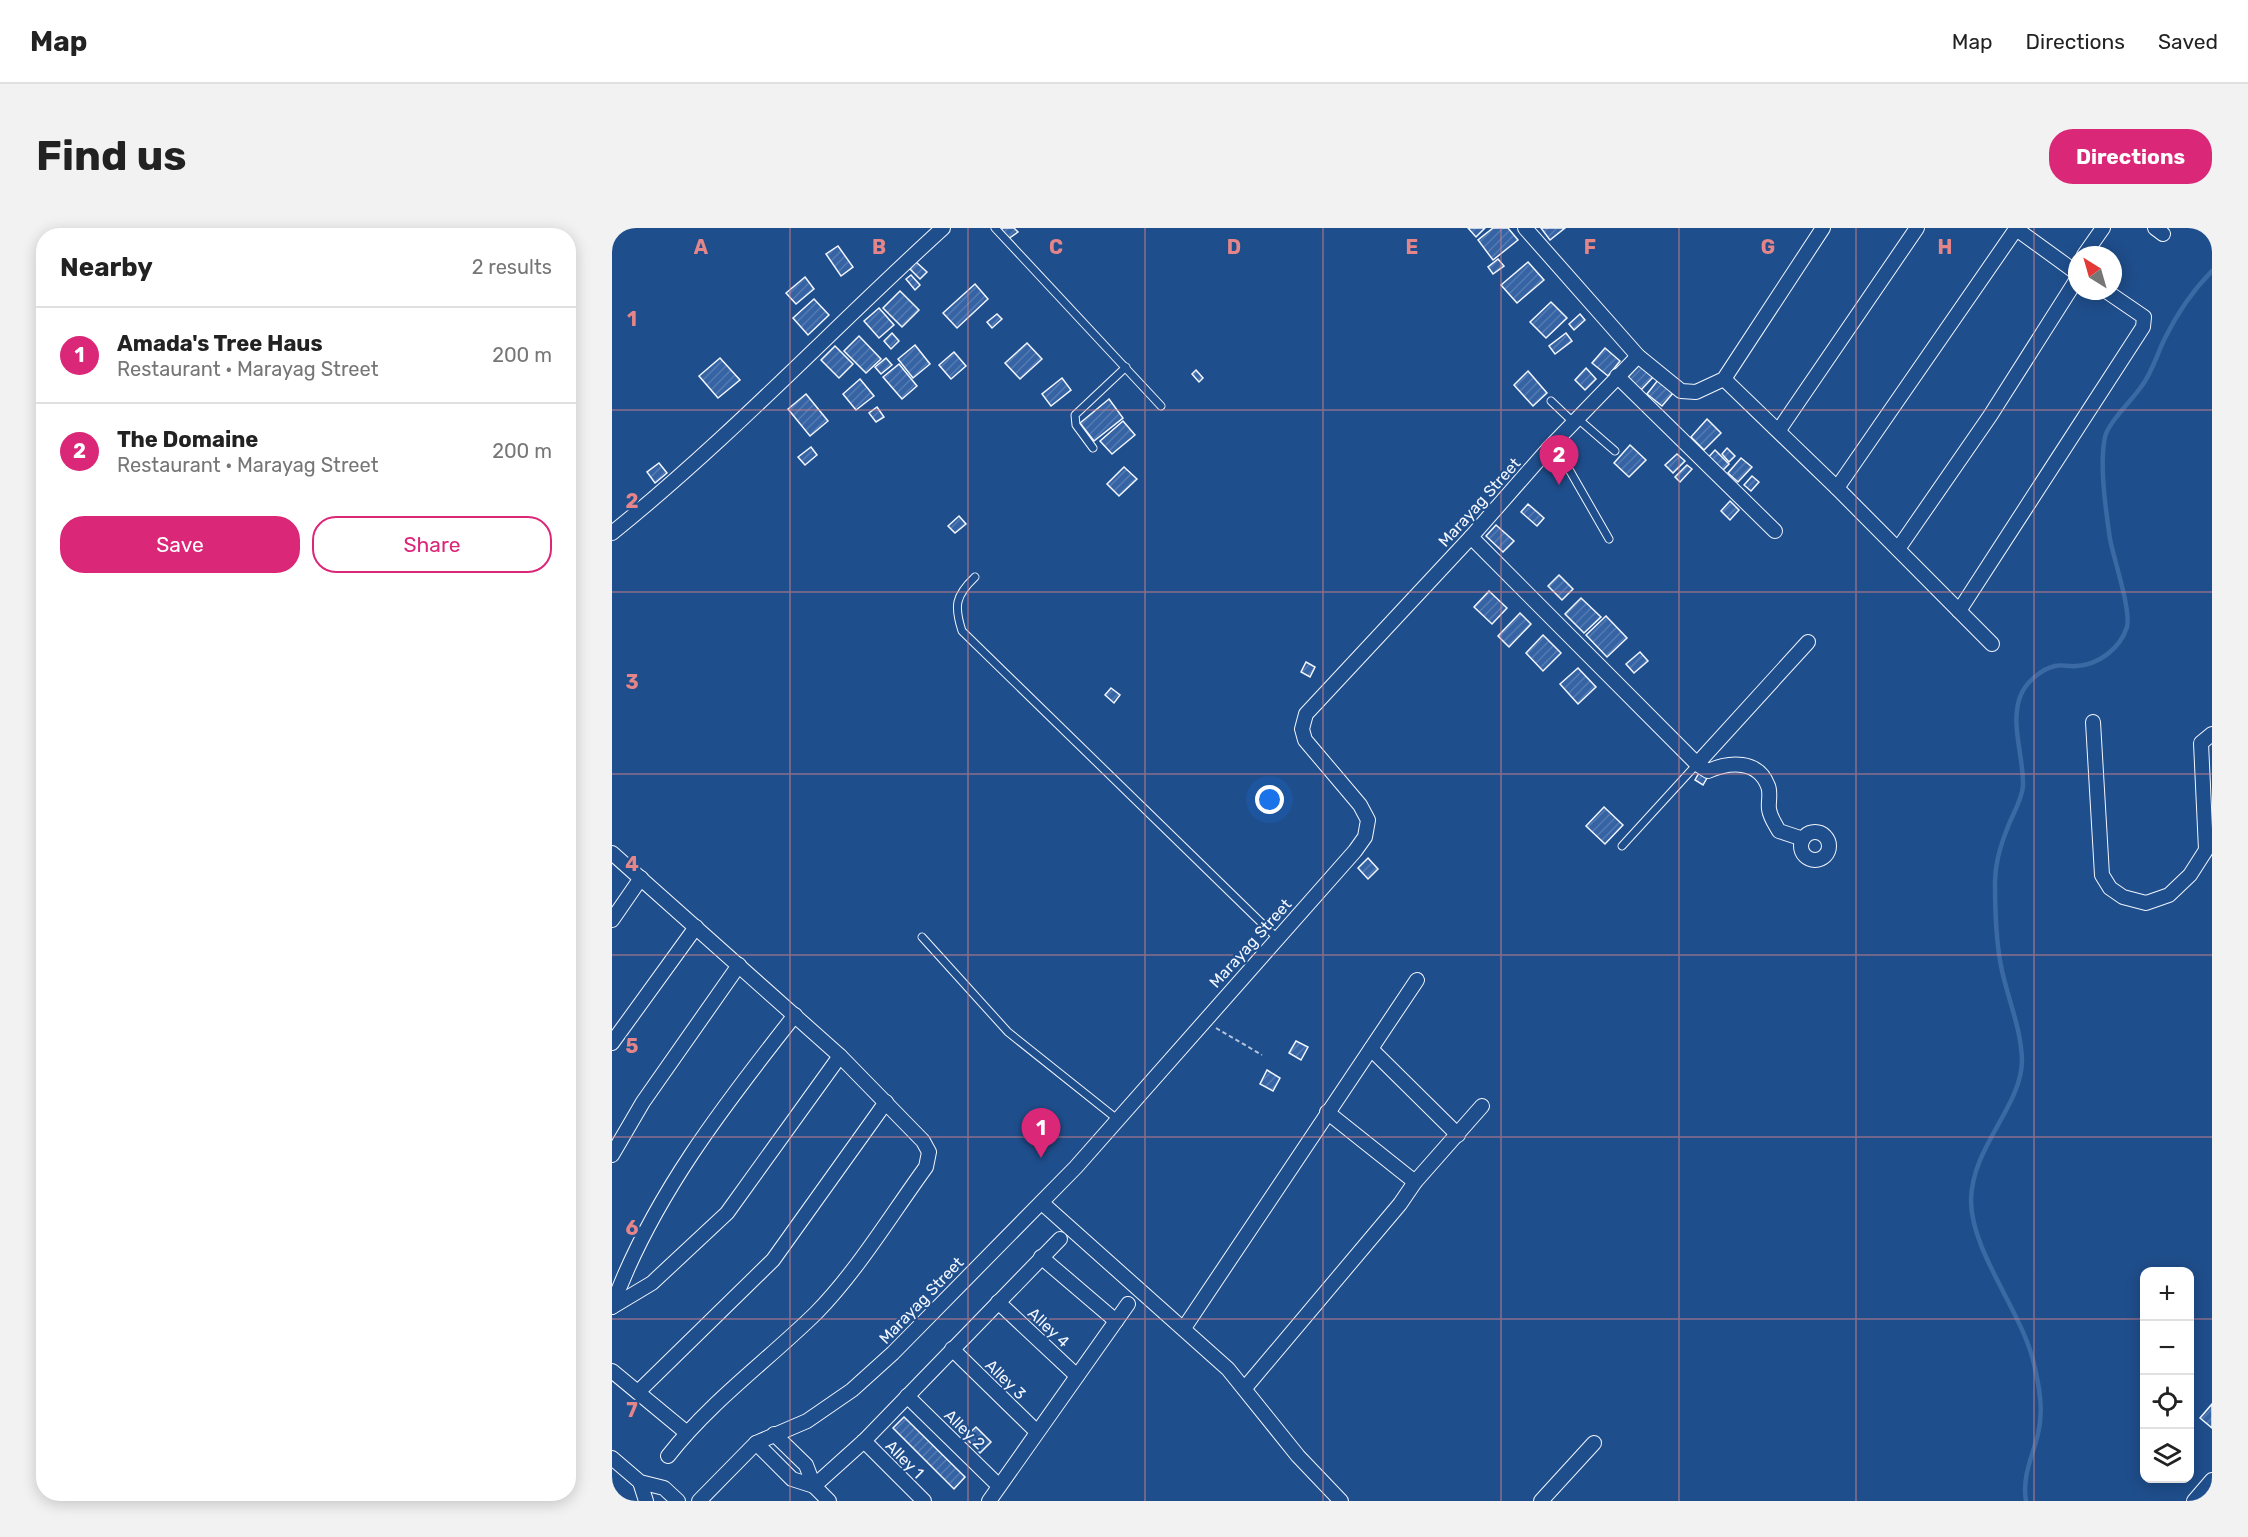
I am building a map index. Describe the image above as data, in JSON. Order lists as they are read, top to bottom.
{
  "streets": {
    "street": [
      "Marayag Street",
      "Alley 4",
      "Alley 3",
      "Alley 2",
      "Alley 1"
    ]
  },
  "north": "top left",
  "page": {
    "header": "Map",
    "nav": ["Map", "Directions", "Saved"],
    "buttons": [
      "Directions",
      ["Save", "Share"]
    ],
    "title": "Find us",
    "heading": ["Nearby", "2 results"],
    "list": [
      {
        "mark": "1",
        "name": "Amada's Tree Haus",
        "note": "Restaurant · Marayag Street",
        "value": "200 m"
      },
      {
        "mark": "2",
        "name": "The Domaine",
        "note": "Restaurant · Marayag Street",
        "value": "200 m"
      }
    ],
    "pins": ["2", "1"],
    "map_buttons": ["+", "−"]
  },
  "grid": {
    "columns": [
      "A",
      "B",
      "C",
      "D",
      "E",
      "F",
      "G",
      "H"
    ],
    "rows": [
      "1",
      "2",
      "3",
      "4",
      "5",
      "6",
      "7"
    ]
  }
}
